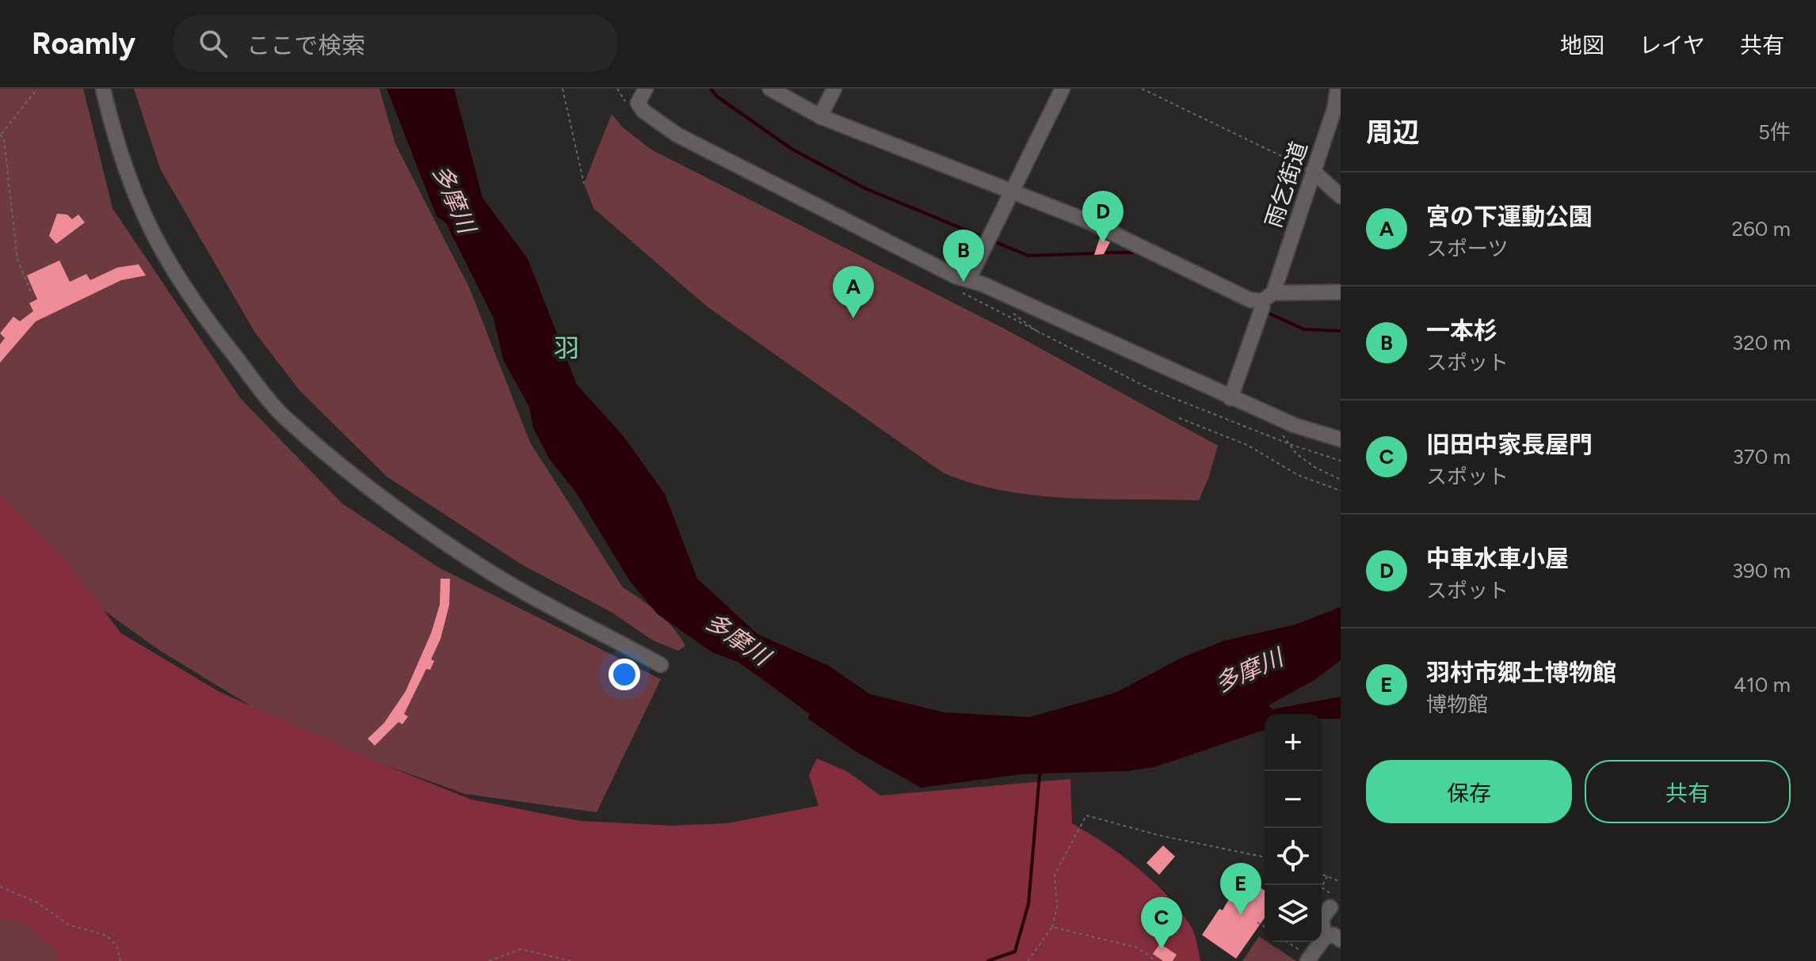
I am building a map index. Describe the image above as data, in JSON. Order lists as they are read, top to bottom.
{
  "streets": {
    "street": ["雨乞街道"]
  },
  "districts": ["羽"],
  "water": ["多摩川"],
  "page": {
    "header": "Roamly",
    "search": "ここで検索",
    "nav": ["地図", "レイヤ", "共有"],
    "heading": ["周辺", "5件"],
    "list": [
      {
        "mark": "A",
        "name": "宮の下運動公園",
        "note": "スポーツ",
        "value": "260 m"
      },
      {
        "mark": "B",
        "name": "一本杉",
        "note": "スポット",
        "value": "320 m"
      },
      {
        "mark": "C",
        "name": "旧田中家長屋門",
        "note": "スポット",
        "value": "370 m"
      },
      {
        "mark": "D",
        "name": "中車水車小屋",
        "note": "スポット",
        "value": "390 m"
      },
      {
        "mark": "E",
        "name": "羽村市郷土博物館",
        "note": "博物館",
        "value": "410 m"
      }
    ],
    "pins": [
      "D",
      "B",
      "A",
      "E",
      "C"
    ],
    "map_buttons": ["+", "−"],
    "buttons": ["保存", "共有"]
  }
}
